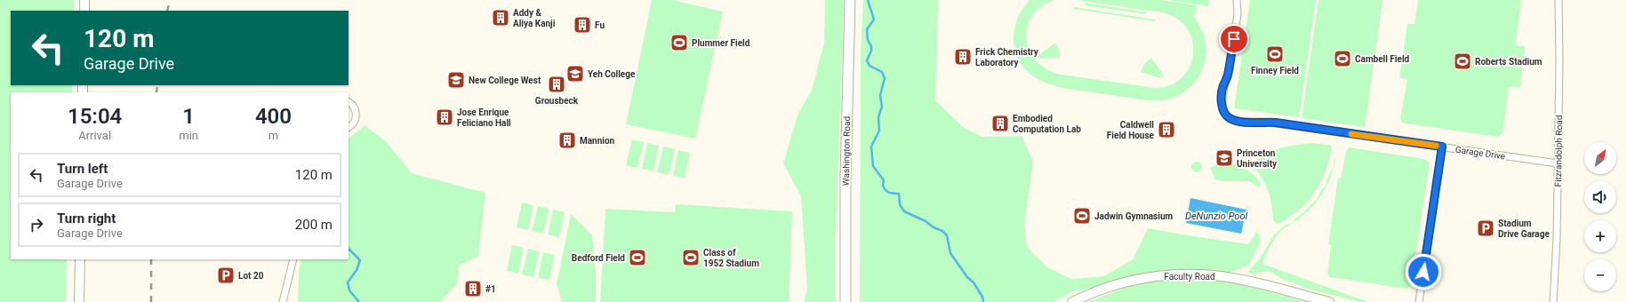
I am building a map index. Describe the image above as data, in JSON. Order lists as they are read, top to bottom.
{
  "streets": {
    "main road": ["Washington Road"],
    "street": ["Fitzrandolph Road", "Garage Drive", "Faculty Road"]
  },
  "crossings": [
    ["Fitzrandolph Road", "Garage Drive"]
  ],
  "water": ["DeNunzio Pool"],
  "places": {
    "building": [
      "Addy & Aliya Kanji",
      "Fu",
      "Frick Chemistry Laboratory",
      "Grousbeck",
      "Jose Enrique Feliciano Hall",
      "Embodied Computation Lab",
      "Caldwell Field House",
      "Mannion",
      "#1"
    ],
    "sports": [
      "Plummer Field",
      "Finney Field",
      "Cambell Field",
      "Roberts Stadium",
      "Jadwin Gymnasium",
      "Bedford Field",
      "Class of 1952 Stadium"
    ],
    "school or university": ["Yeh College", "New College West", "Princeton University"],
    "parking": ["Stadium Drive Garage", "Lot 20"]
  },
  "north": "top right",
  "page": {
    "turn": ["120 m", "Garage Drive"],
    "eta": [
      "15:04",
      "Arrival",
      "1",
      "min",
      "400",
      "m"
    ],
    "map_buttons": ["+", "−"],
    "list": [
      {
        "name": "Turn left",
        "note": "Garage Drive",
        "value": "120 m"
      },
      {
        "name": "Turn right",
        "note": "Garage Drive",
        "value": "200 m"
      }
    ]
  }
}
